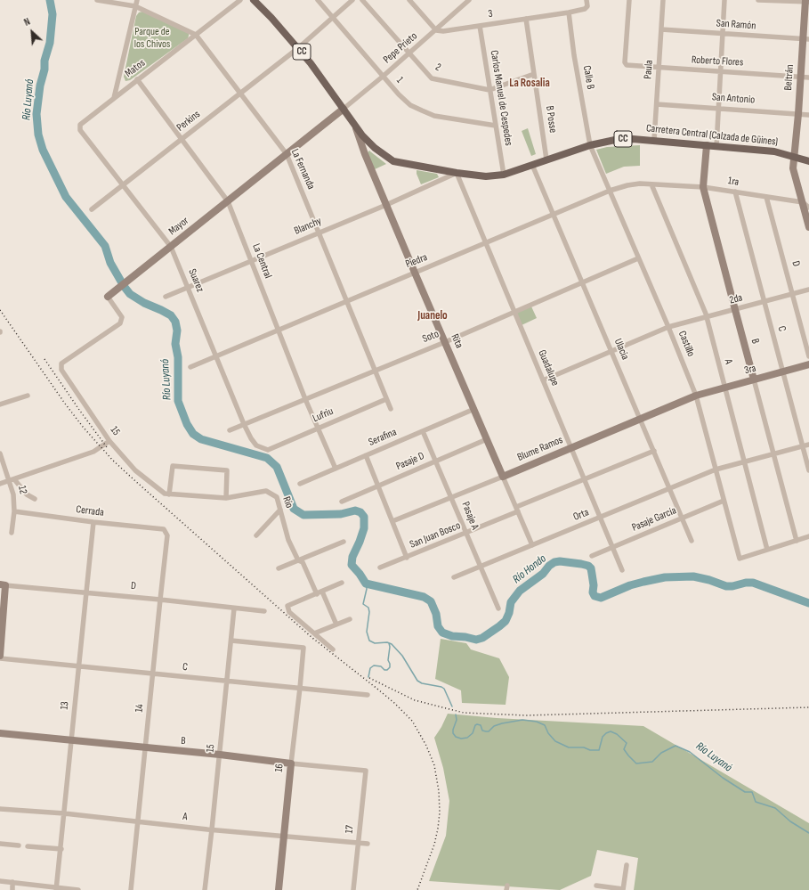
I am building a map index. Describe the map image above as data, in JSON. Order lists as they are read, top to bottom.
{
  "streets": {
    "main road": ["CC", "Carretera Central (Calzada de Güines)"],
    "street": [
      "3",
      "San Ramón",
      "Pepe Prieto",
      "Roberto Flores",
      "2",
      "Matos",
      "Paula",
      "Calle B",
      "Beltrán",
      "1",
      "Carlos Manuel de Cespedes",
      "San Antonio",
      "B Posse",
      "Perkins",
      "La Fernanda",
      "1ra",
      "Mayor",
      "Blanchy",
      "La Central",
      "Piedra",
      "D",
      "Suarez",
      "2da",
      "C",
      "Soto",
      "Rita",
      "B",
      "Castillo",
      "Ulacia",
      "A",
      "Guadalupe",
      "3ra",
      "Lufriu",
      "15",
      "Serafina",
      "Blume Ramos",
      "Pasaje D",
      "12",
      "Río",
      "Cerrada",
      "Orta",
      "Pasaje A",
      "Pasaje García",
      "San Juan Bosco",
      "13",
      "14",
      "16",
      "17"
    ]
  },
  "crossings": [
    ["3", "Pepe Prieto"],
    ["3", "Calle B"],
    ["3", "Carlos Manuel de Cespedes"],
    ["3", "B Posse"],
    ["San Ramón", "Paula"],
    ["San Ramón", "Beltrán"],
    ["Pepe Prieto", "CC"],
    ["Pepe Prieto", "2"],
    ["Pepe Prieto", "1"],
    ["Pepe Prieto", "Carretera Central (Calzada de Güines)"],
    ["Pepe Prieto", "Mayor"],
    ["CC", "Perkins"],
    ["CC", "Carretera Central (Calzada de Güines)"],
    ["CC", "Mayor"],
    ["Roberto Flores", "Paula"],
    ["Roberto Flores", "Beltrán"],
    ["2", "Carlos Manuel de Cespedes"],
    ["Matos", "La Fernanda"],
    ["Matos", "La Central"],
    ["Matos", "Suarez"],
    ["Paula", "San Antonio"],
    ["Paula", "Carretera Central (Calzada de Güines)"],
    ["Calle B", "Carretera Central (Calzada de Güines)"],
    ["Calle B", "Castillo"],
    ["Beltrán", "San Antonio"],
    ["Beltrán", "Carretera Central (Calzada de Güines)"],
    ["Beltrán", "1ra"],
    ["1", "Carlos Manuel de Cespedes"],
    ["1", "Perkins"],
    ["Carlos Manuel de Cespedes", "Carretera Central (Calzada de Güines)"],
    ["B Posse", "Carretera Central (Calzada de Güines)"],
    ["Perkins", "La Fernanda"],
    ["Perkins", "La Central"],
    ["Perkins", "Suarez"],
    ["Carretera Central (Calzada de Güines)", "Mayor"],
    ["Carretera Central (Calzada de Güines)", "Blanchy"],
    ["Carretera Central (Calzada de Güines)", "Rita"],
    ["Carretera Central (Calzada de Güines)", "B"],
    ["Carretera Central (Calzada de Güines)", "Castillo"],
    ["Carretera Central (Calzada de Güines)", "Ulacia"],
    ["Carretera Central (Calzada de Güines)", "Guadalupe"],
    ["La Fernanda", "Mayor"],
    ["La Fernanda", "Blanchy"],
    ["La Fernanda", "Piedra"],
    ["La Fernanda", "Soto"],
    ["La Fernanda", "Lufriu"],
    ["1ra", "Piedra"],
    ["1ra", "D"],
    ["1ra", "C"],
    ["1ra", "B"],
    ["1ra", "A"],
    ["Mayor", "La Central"],
    ["Mayor", "Suarez"],
    ["Mayor", "15"],
    ["Blanchy", "La Central"],
    ["Blanchy", "Suarez"],
    ["Blanchy", "Rita"],
    ["Blanchy", "Guadalupe"],
    ["La Central", "Piedra"],
    ["La Central", "Soto"],
    ["La Central", "Lufriu"],
    ["La Central", "Serafina"],
    ["Piedra", "Suarez"],
    ["Piedra", "Rita"],
    ["Piedra", "Castillo"],
    ["Piedra", "Ulacia"],
    ["Piedra", "A"],
    ["Piedra", "Guadalupe"],
    ["D", "2da"],
    ["D", "15"],
    ["D", "13"],
    ["D", "14"],
    ["Suarez", "Soto"],
    ["Suarez", "Lufriu"],
    ["2da", "C"],
    ["2da", "B"],
    ["2da", "Castillo"],
    ["2da", "A"],
    ["C", "3ra"],
    ["C", "15"],
    ["C", "Orta"],
    ["C", "13"],
    ["C", "14"],
    ["C", "16"],
    ["Soto", "Rita"],
    ["Soto", "Castillo"],
    ["Soto", "Ulacia"],
    ["Soto", "Guadalupe"],
    ["Rita", "Serafina"],
    ["Rita", "Blume Ramos"],
    ["Rita", "Pasaje D"],
    ["Rita", "Orta"],
    ["Rita", "San Juan Bosco"],
    ["B", "3ra"],
    ["B", "15"],
    ["B", "Orta"],
    ["B", "13"],
    ["B", "14"],
    ["B", "16"],
    ["B", "17"],
    ["Castillo", "A"],
    ["Castillo", "3ra"],
    ["Castillo", "Blume Ramos"],
    ["Castillo", "Orta"],
    ["Castillo", "Pasaje García"],
    ["Ulacia", "Blume Ramos"],
    ["Ulacia", "Orta"],
    ["Ulacia", "Pasaje García"],
    ["Ulacia", "San Juan Bosco"],
    ["A", "3ra"],
    ["A", "15"],
    ["A", "Orta"],
    ["A", "13"],
    ["A", "14"],
    ["A", "16"],
    ["A", "17"],
    ["Guadalupe", "Blume Ramos"],
    ["Guadalupe", "Orta"],
    ["Guadalupe", "Pasaje García"],
    ["Guadalupe", "San Juan Bosco"],
    ["3ra", "Blume Ramos"],
    ["15", "Río"],
    ["15", "16"],
    ["Serafina", "Pasaje A"],
    ["Blume Ramos", "Pasaje A"],
    ["Pasaje D", "Pasaje A"],
    ["12", "Cerrada"],
    ["Cerrada", "13"],
    ["Cerrada", "14"],
    ["Orta", "Pasaje A"],
    ["Pasaje A", "San Juan Bosco"]
  ],
  "districts": ["La Rosalia", "Juanelo"],
  "water": ["Río Luyanó", "Río Hondo"],
  "parks": ["Parque de los Chivos"],
  "north": "top left"
}
